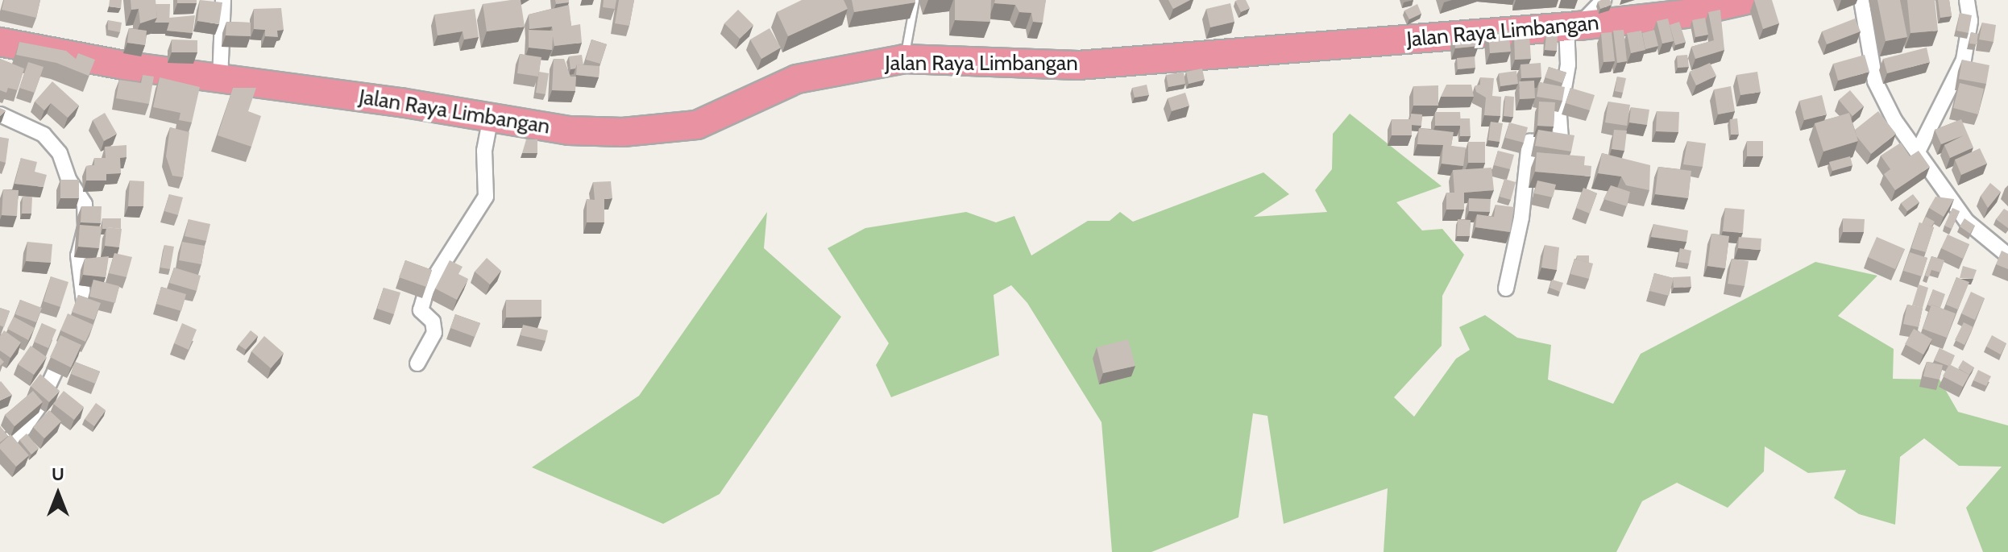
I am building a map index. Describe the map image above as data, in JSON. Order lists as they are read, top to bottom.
{
  "streets": {
    "highway": ["Jalan Raya Limbangan"]
  },
  "north": "top"
}
